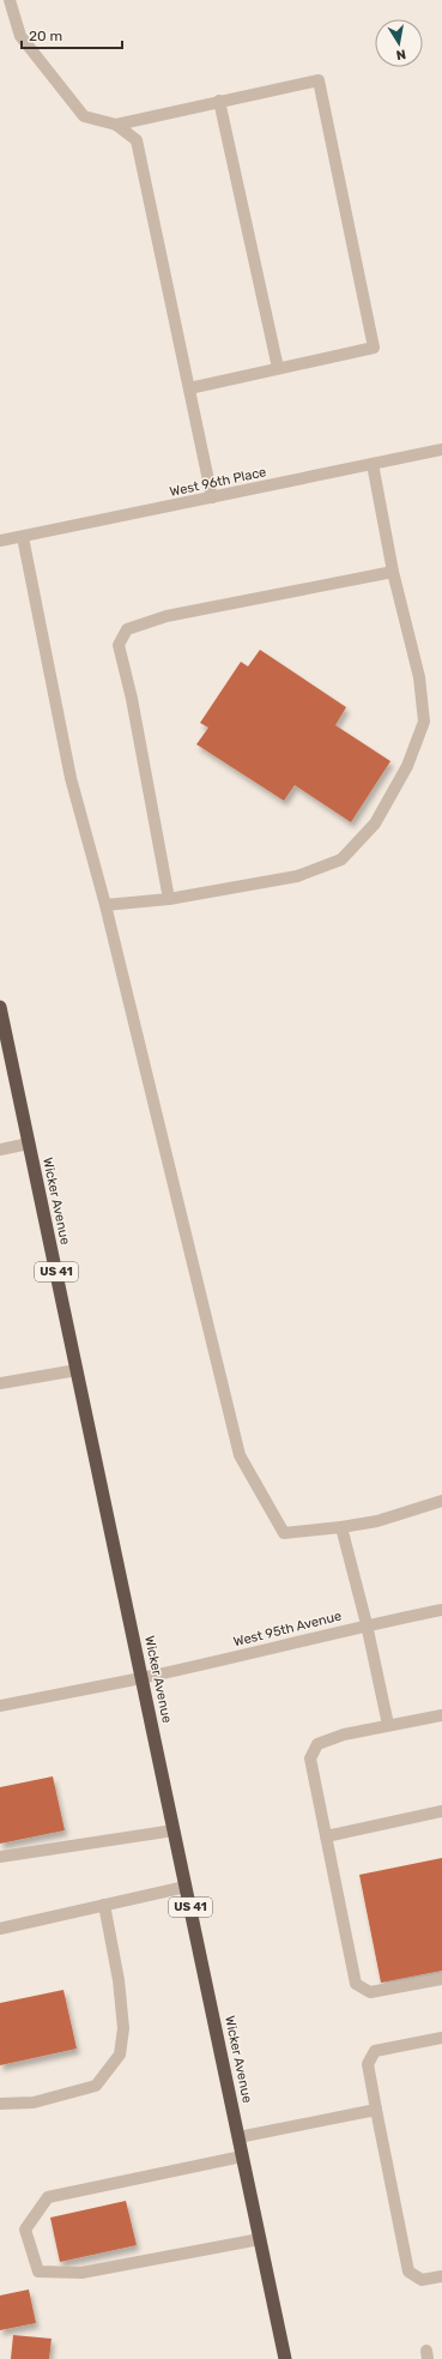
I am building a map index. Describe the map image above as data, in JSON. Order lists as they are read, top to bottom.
{
  "streets": {
    "highway": ["Wicker Avenue", "US 41"],
    "street": ["West 96th Place", "West 95th Avenue"]
  },
  "crossings": [
    ["Wicker Avenue", "West 95th Avenue"]
  ],
  "scale_bar": "20 m",
  "north": "bottom"
}
